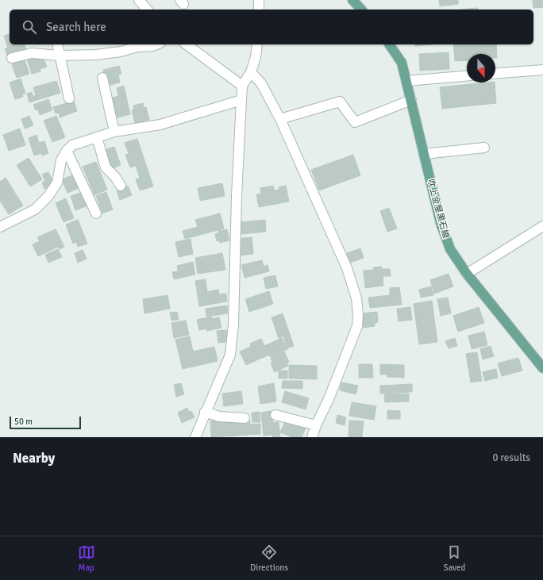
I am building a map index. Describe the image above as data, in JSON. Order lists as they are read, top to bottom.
{
  "streets": {
    "main road": ["吹上金屋黒石線"]
  },
  "scale_bar": "50 m",
  "north": "bottom",
  "page": {
    "search": "Search here",
    "scale": "50 m",
    "heading": ["Nearby", "0 results"],
    "nav": ["Map", "Directions", "Saved"]
  }
}
